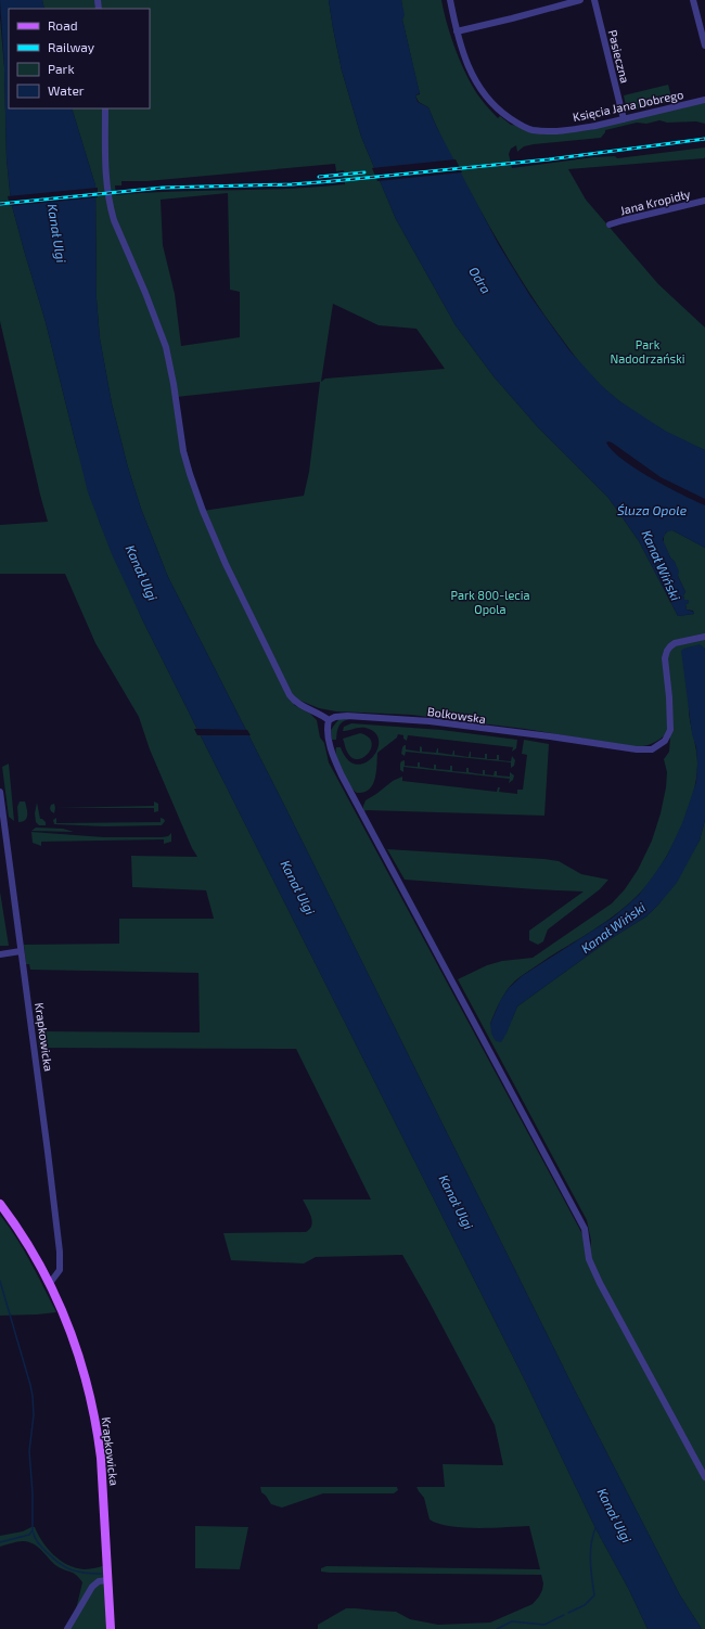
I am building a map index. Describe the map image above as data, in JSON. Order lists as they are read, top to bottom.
{
  "streets": {
    "main road": ["Krapkowicka"],
    "street": [
      "Pasieczna",
      "Księcia Jana Dobrego",
      "Jana Kropidły",
      "Bolkowska"
    ]
  },
  "crossings": [
    ["Pasieczna", "Księcia Jana Dobrego"]
  ],
  "water": [
    "Kanał Ulgi",
    "Odra",
    "Śluza Opole",
    "Kanał Wiński"
  ],
  "parks": ["Park Nadodrzański", "Park 800-lecia Opola"],
  "legend": [
    "Road",
    "Railway",
    "Park",
    "Water"
  ]
}
